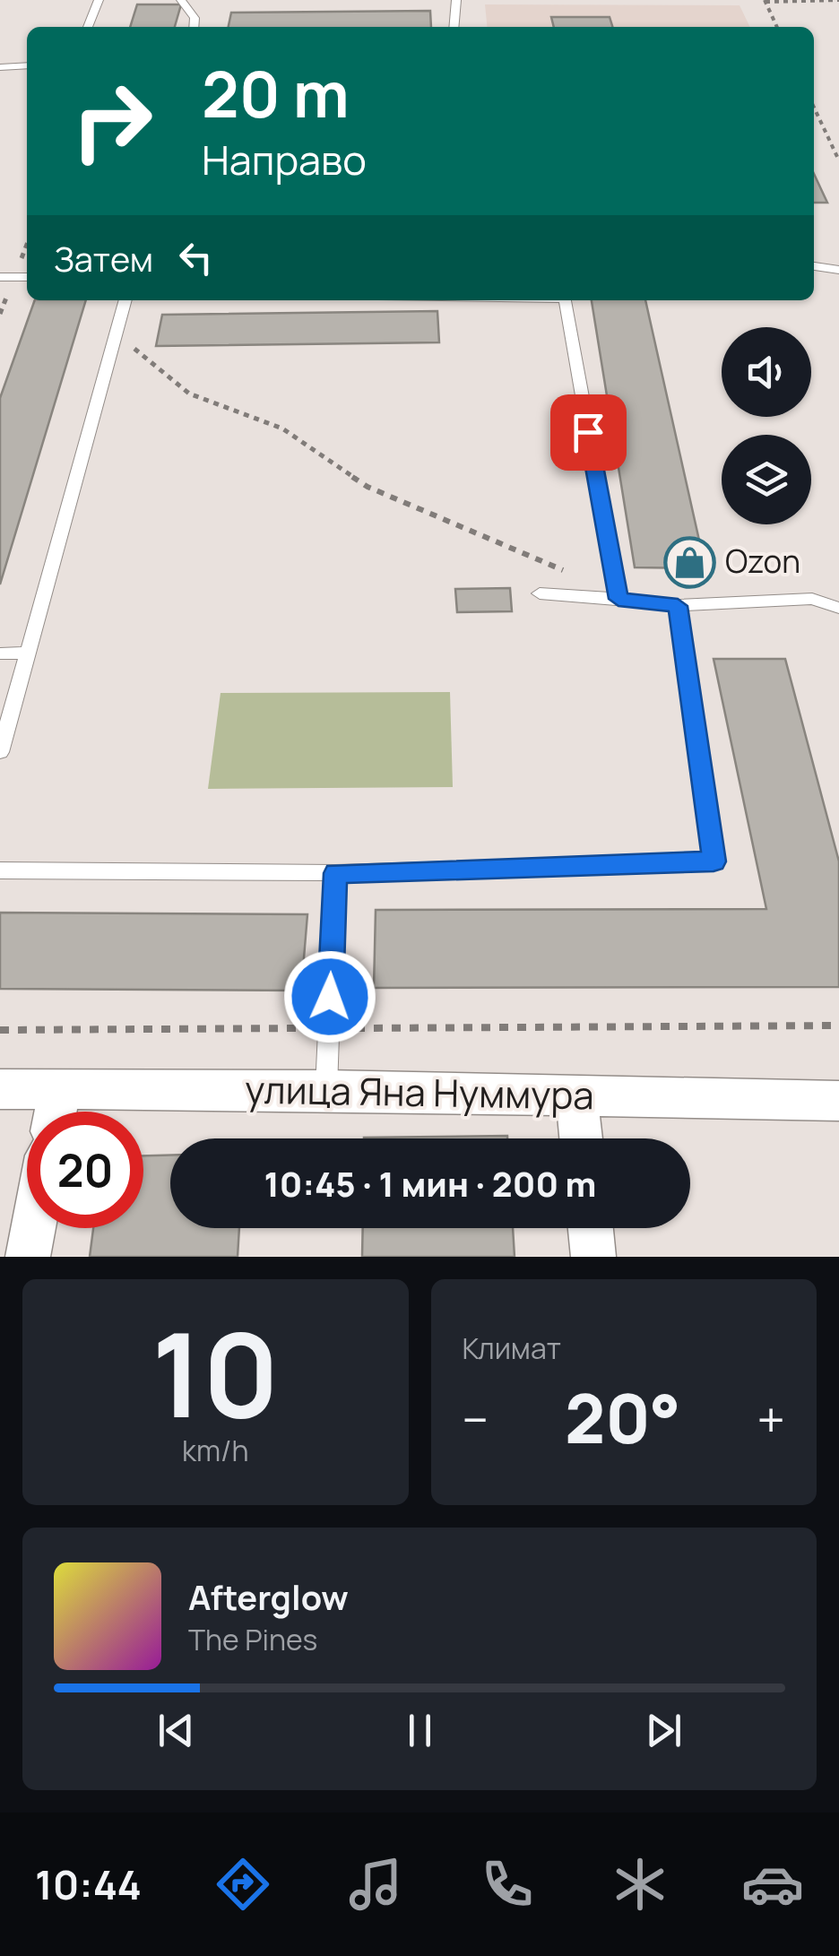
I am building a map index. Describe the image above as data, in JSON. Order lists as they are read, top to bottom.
{
  "streets": {
    "street": ["улица Яна Нуммура"]
  },
  "places": {
    "shop": ["Ozon"]
  },
  "page": {
    "turn": ["20 m", "Направо"],
    "then": "Затем",
    "limit": "20",
    "trip": "10:45 · 1 мин · 200 m",
    "tile": [
      ["10", "km/h"],
      "Климат"
    ],
    "heat": ["−", "20°", "+"],
    "song": ["Afterglow", "The Pines"],
    "tabs": "10:44"
  }
}
